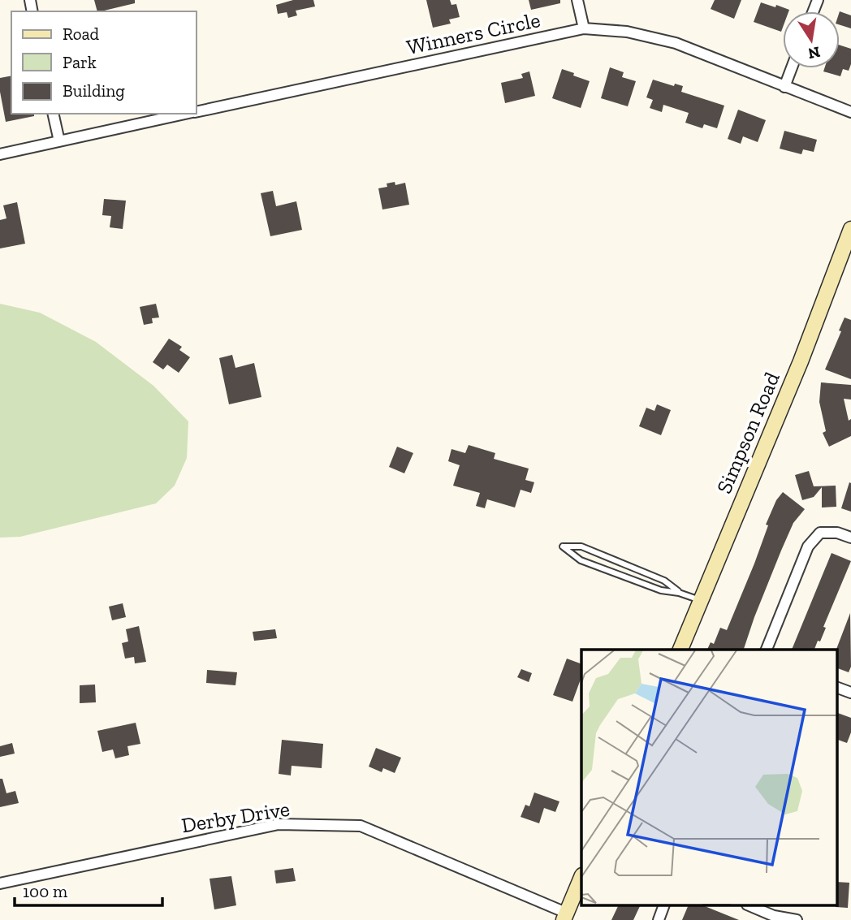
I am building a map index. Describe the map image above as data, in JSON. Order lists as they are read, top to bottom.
{
  "streets": {
    "main road": ["Simpson Road"],
    "street": ["Winners Circle", "Derby Drive"]
  },
  "legend": ["Road", "Park", "Building"],
  "scale_bar": "100 m",
  "north": "bottom"
}
